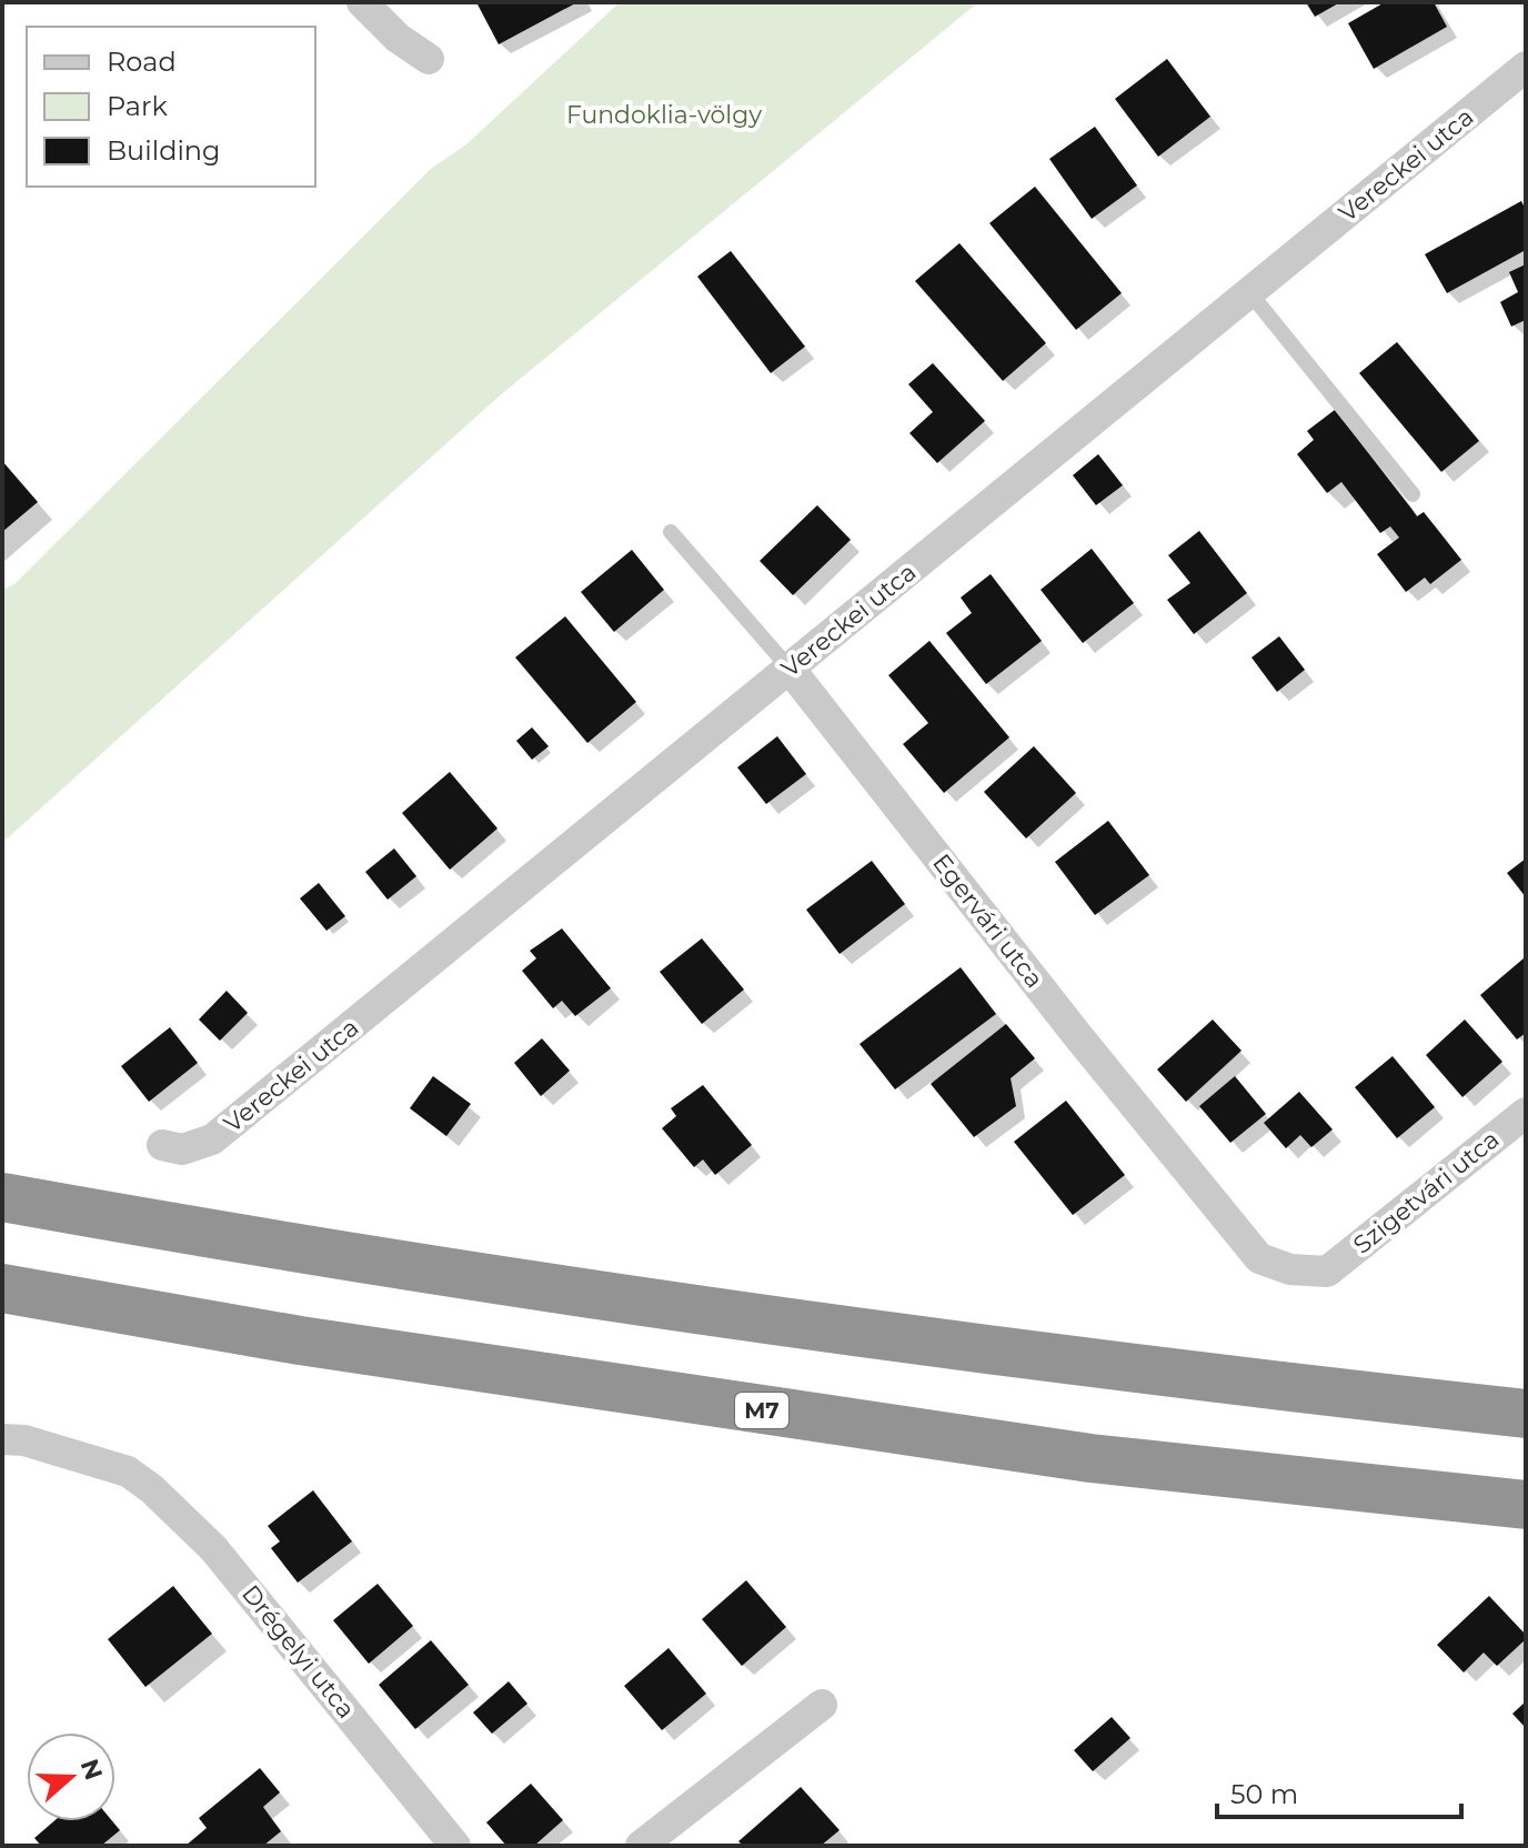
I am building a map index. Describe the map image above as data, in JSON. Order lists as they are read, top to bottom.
{
  "streets": {
    "highway": ["M7"],
    "street": [
      "Vereckei utca",
      "Egervári utca",
      "Szigetvári utca",
      "Drégelyi utca"
    ]
  },
  "crossings": [
    ["Vereckei utca", "Egervári utca"],
    ["Egervári utca", "Szigetvári utca"]
  ],
  "parks": ["Fundoklia-völgy"],
  "legend": ["Road", "Park", "Building"],
  "scale_bar": "50 m",
  "north": "right"
}
